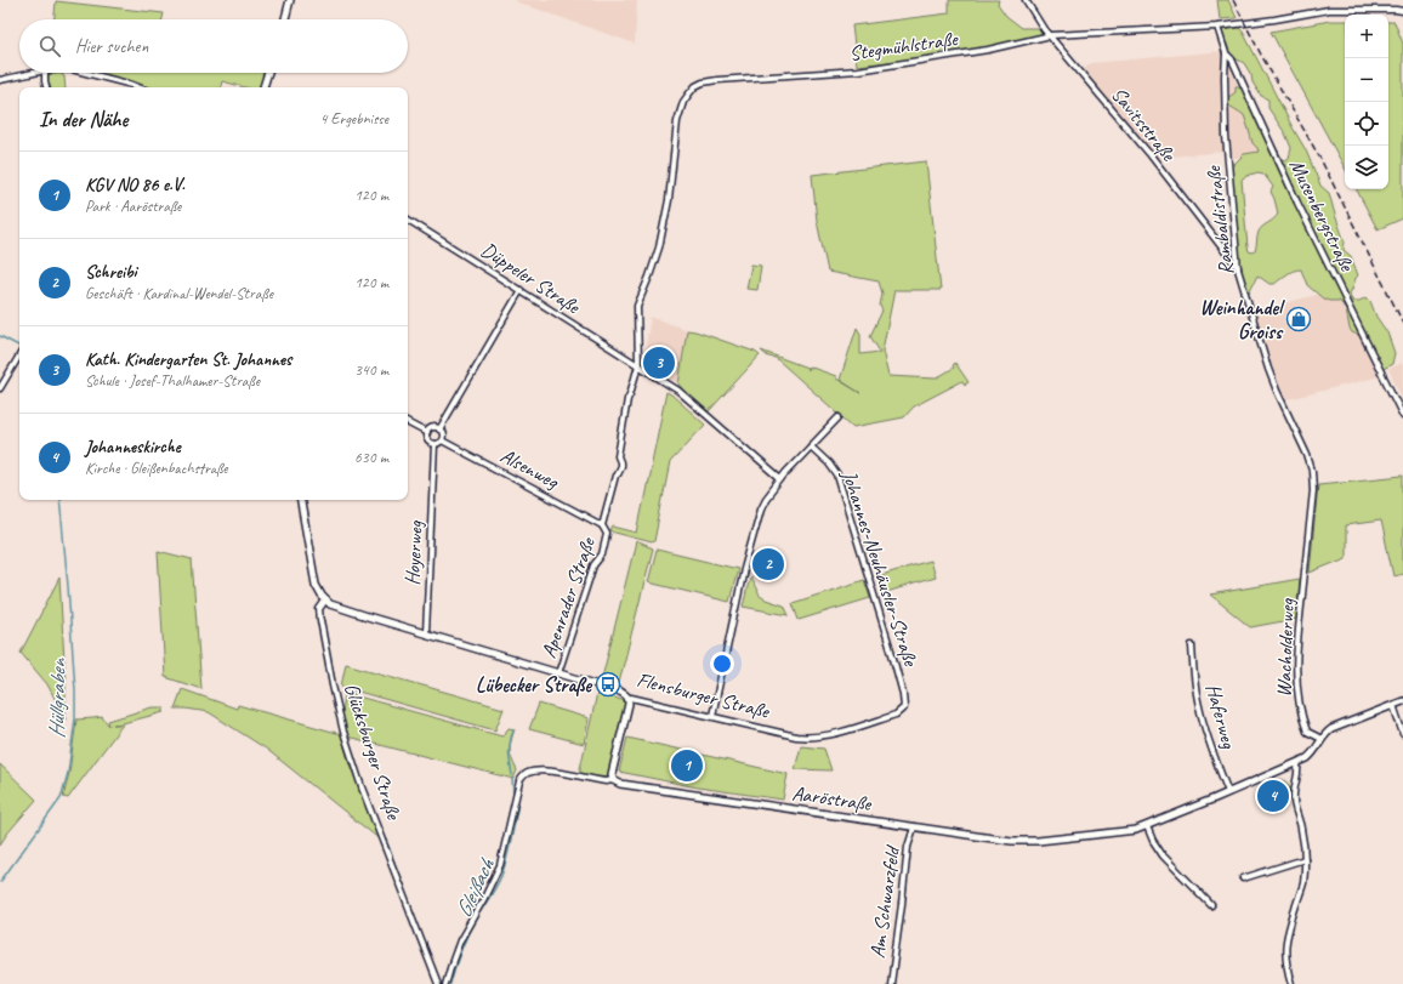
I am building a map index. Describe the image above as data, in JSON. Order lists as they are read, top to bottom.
{
  "streets": {
    "street": [
      "Stegmühlstraße",
      "Savitsstraße",
      "Musenbergstraße",
      "Rambaldistraße",
      "Düppeler Straße",
      "Alsenweg",
      "Hoyerweg",
      "Johannes-Neuhäusler-Straße",
      "Apenrader Straße",
      "Wacholderweg",
      "Flensburger Straße",
      "Haferweg",
      "Glücksburger Straße",
      "Aaröstraße",
      "Am Schwarzfeld"
    ]
  },
  "crossings": [
    ["Stegmühlstraße", "Savitsstraße"],
    ["Stegmühlstraße", "Musenbergstraße"],
    ["Stegmühlstraße", "Düppeler Straße"],
    ["Stegmühlstraße", "Apenrader Straße"],
    ["Savitsstraße", "Rambaldistraße"],
    ["Musenbergstraße", "Rambaldistraße"],
    ["Rambaldistraße", "Wacholderweg"],
    ["Düppeler Straße", "Apenrader Straße"],
    ["Alsenweg", "Hoyerweg"],
    ["Alsenweg", "Apenrader Straße"],
    ["Hoyerweg", "Flensburger Straße"],
    ["Johannes-Neuhäusler-Straße", "Flensburger Straße"],
    ["Apenrader Straße", "Flensburger Straße"],
    ["Wacholderweg", "Aaröstraße"],
    ["Flensburger Straße", "Glücksburger Straße"],
    ["Haferweg", "Aaröstraße"],
    ["Aaröstraße", "Am Schwarzfeld"]
  ],
  "water": ["Hüllgraben", "Gleißach"],
  "places": {
    "shop": ["Weinhandel Groiss"],
    "bus stop": ["Lübecker Straße"]
  },
  "page": {
    "map_buttons": ["+", "−"],
    "search": "Hier suchen",
    "heading": ["In der Nähe", "4 Ergebnisse"],
    "list": [
      {
        "mark": "1",
        "name": "KGV NO 86 e.V.",
        "note": "Park · Aaröstraße",
        "value": "120 m"
      },
      {
        "mark": "2",
        "name": "Schreibi",
        "note": "Geschäft · Kardinal-Wendel-Straße",
        "value": "120 m"
      },
      {
        "mark": "3",
        "name": "Kath. Kindergarten St. Johannes",
        "note": "Schule · Josef-Thalhamer-Straße",
        "value": "340 m"
      },
      {
        "mark": "4",
        "name": "Johanneskirche",
        "note": "Kirche · Gleißenbachstraße",
        "value": "630 m"
      }
    ],
    "pins": [
      "3",
      "2",
      "1",
      "4"
    ]
  }
}
